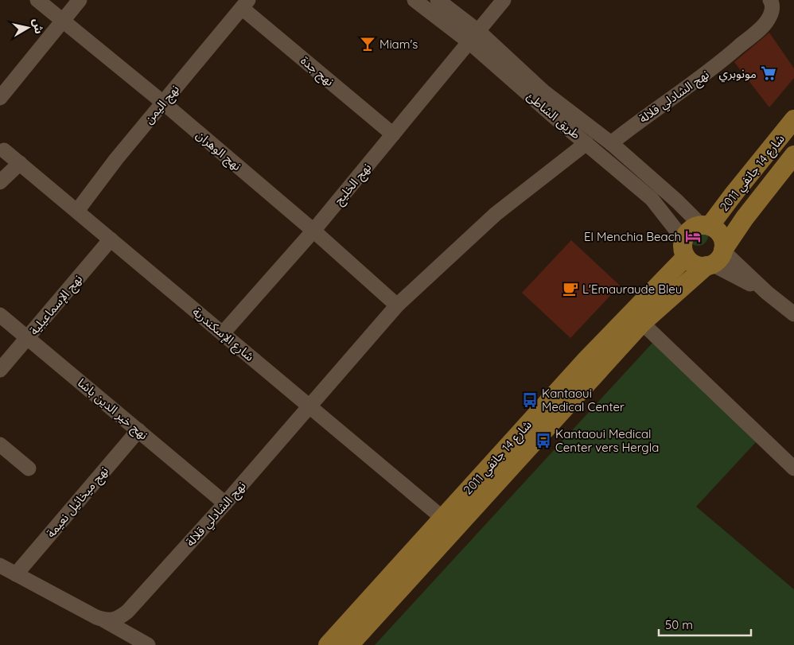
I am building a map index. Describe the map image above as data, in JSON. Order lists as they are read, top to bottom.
{
  "streets": {
    "main road": ["شارع 14 جانفي 2011"],
    "street": [
      "نهج جدة",
      "نهج الشادلي قلالة",
      "نهج اليمن",
      "طريق الشاطئ",
      "نهج الوهران",
      "نهج الخليج",
      "نهج الإسماعيلية",
      "شارع الإسكندرية",
      "نهج خير الدين باشا",
      "نهج ميخائيل نعيمة"
    ]
  },
  "crossings": [
    ["نهج جدة", "نهج اليمن"],
    ["نهج جدة", "نهج الخليج"],
    ["نهج الشادلي قلالة", "طريق الشاطئ"],
    ["نهج الشادلي قلالة", "نهج الوهران"],
    ["نهج الشادلي قلالة", "شارع الإسكندرية"],
    ["نهج الشادلي قلالة", "نهج خير الدين باشا"],
    ["نهج اليمن", "نهج الوهران"],
    ["نهج اليمن", "شارع الإسكندرية"],
    ["طريق الشاطئ", "شارع 14 جانفي 2011"],
    ["طريق الشاطئ", "نهج الخليج"],
    ["نهج الوهران", "نهج الخليج"],
    ["شارع 14 جانفي 2011", "شارع الإسكندرية"],
    ["نهج الخليج", "شارع الإسكندرية"],
    ["نهج الإسماعيلية", "شارع الإسكندرية"],
    ["نهج الإسماعيلية", "نهج خير الدين باشا"],
    ["نهج خير الدين باشا", "نهج ميخائيل نعيمة"]
  ],
  "places": {
    "bar": ["Miam's"],
    "supermarket": ["مونوبري"],
    "hotel": ["El Menchia Beach"],
    "cafe": ["L'Emauraude Bleu"],
    "bus stop": ["Kantaoui Medical Center", "Kantaoui Medical Center vers Hergla"]
  },
  "scale_bar": "50 m",
  "north": "right"
}
